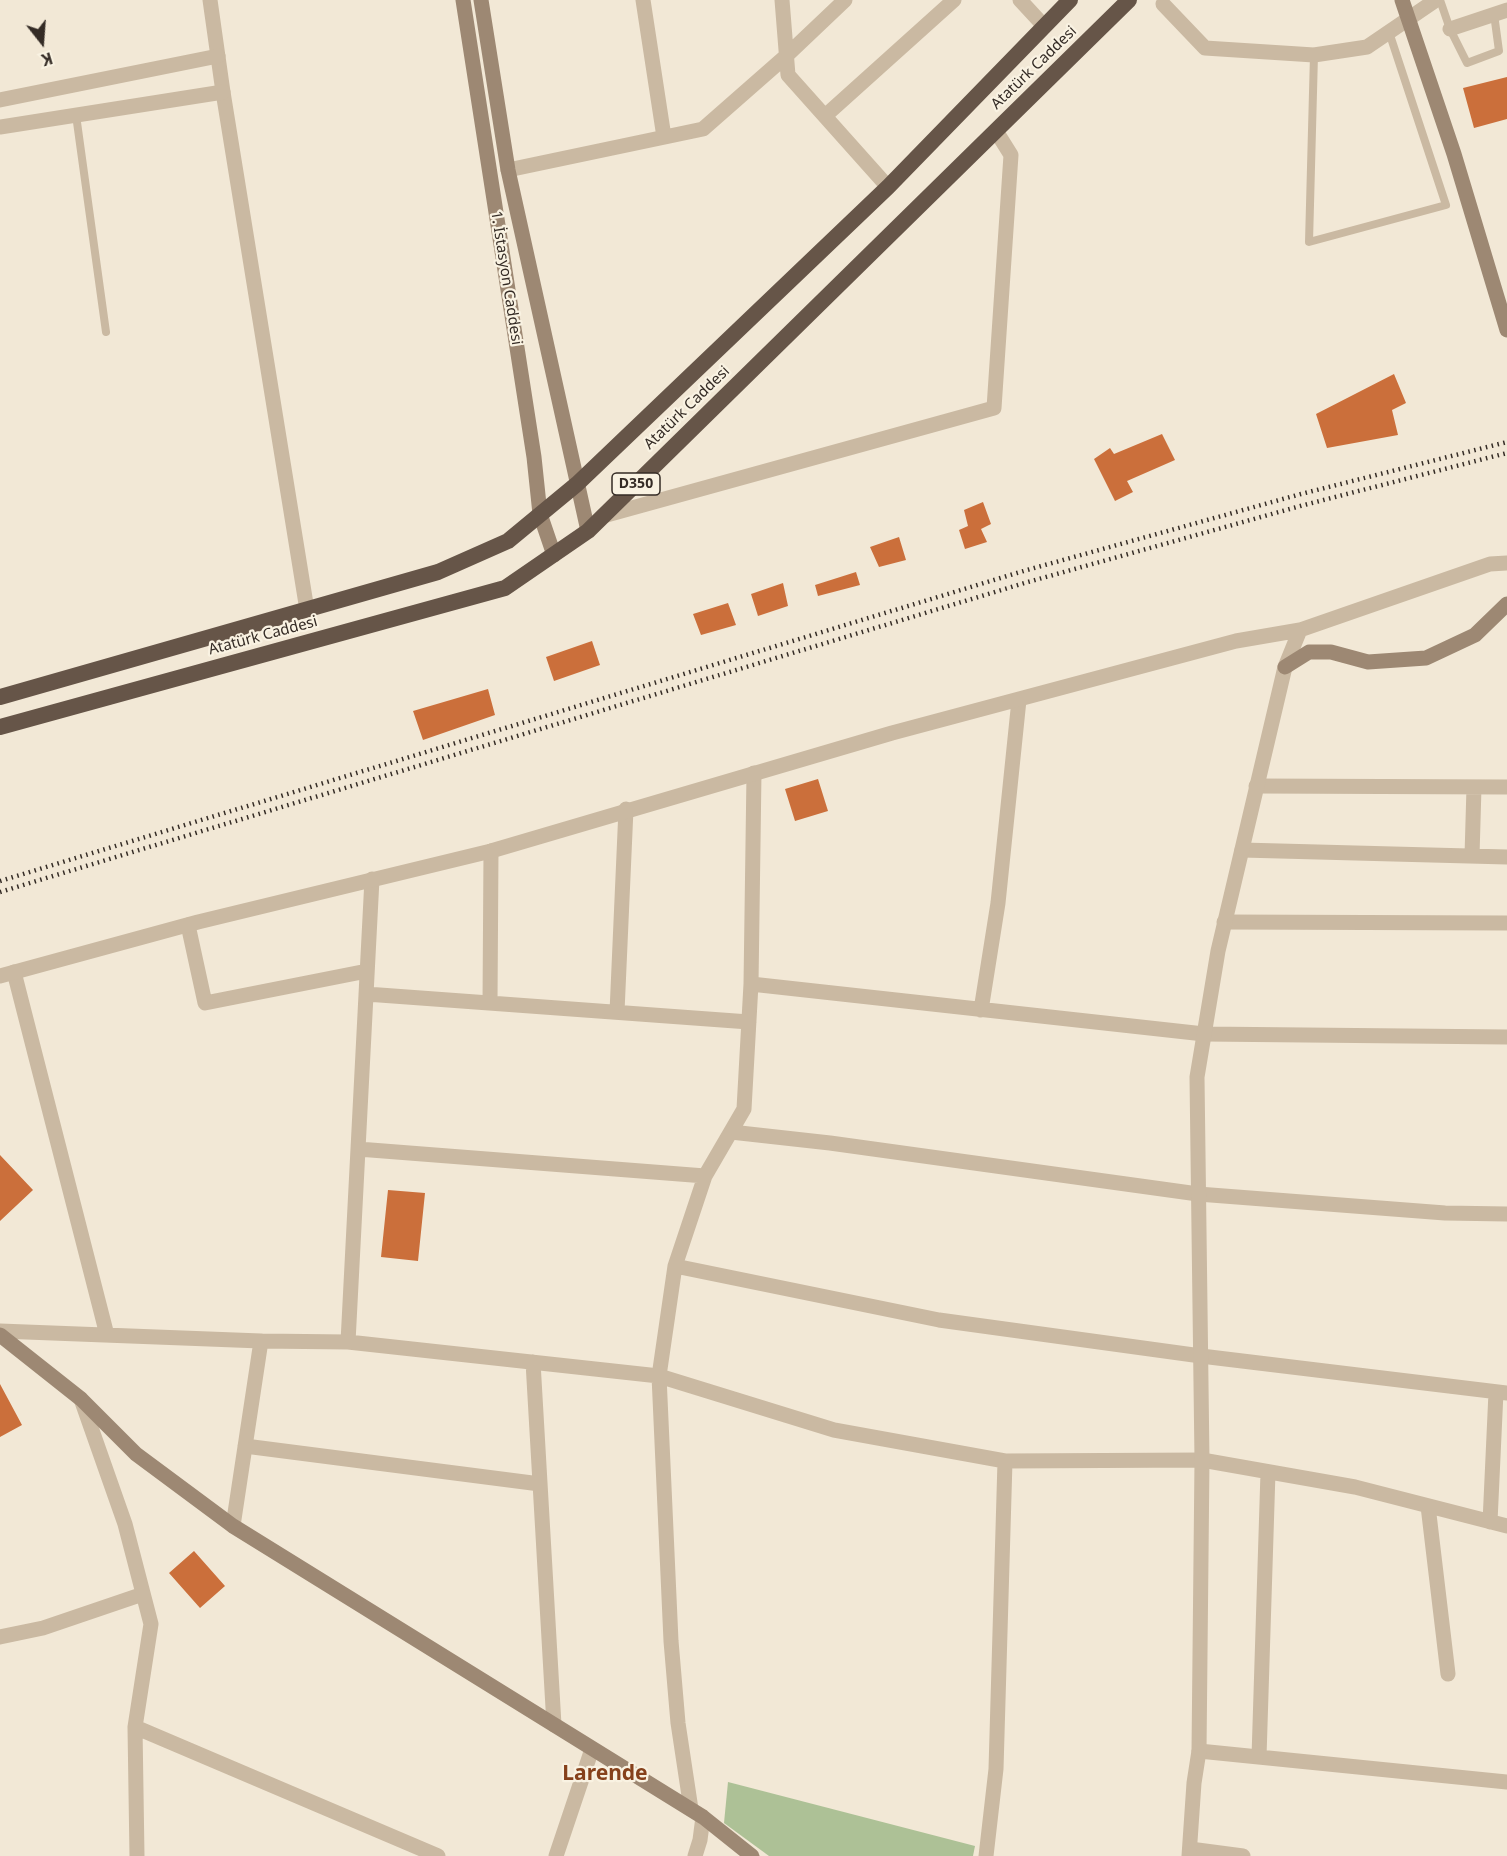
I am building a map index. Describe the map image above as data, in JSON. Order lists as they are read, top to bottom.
{
  "streets": {
    "highway": ["Atatürk Caddesi", "D350"],
    "main road": ["1. İstasyon Caddesi"]
  },
  "crossings": [
    ["Atatürk Caddesi", "1. İstasyon Caddesi"]
  ],
  "districts": ["Larende"],
  "north": "bottom"
}
